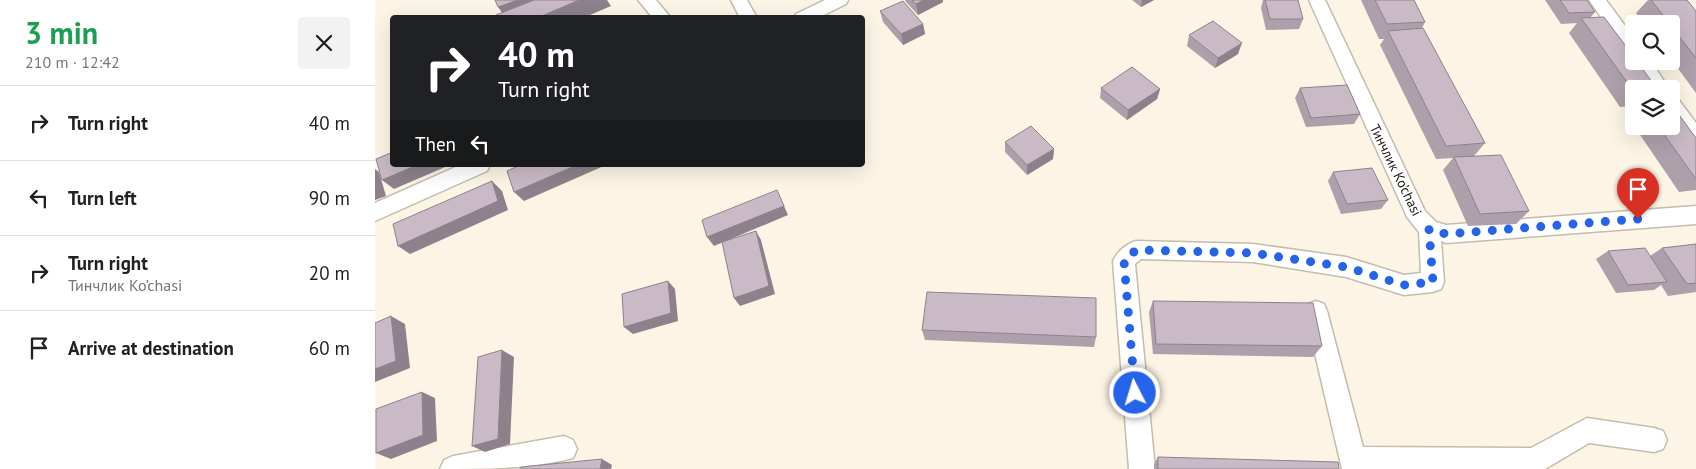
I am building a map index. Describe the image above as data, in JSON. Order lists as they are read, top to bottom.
{
  "streets": {
    "street": ["Тинчлик Ko’chasi"]
  },
  "page": {
    "heading": ["3 min", "210 m · 12:42"],
    "turn": ["40 m", "Turn right"],
    "list": [
      {
        "name": "Turn right",
        "value": "40 m"
      },
      {
        "name": "Turn left",
        "value": "90 m"
      },
      {
        "name": "Turn right",
        "note": "Тинчлик Ko’chasi",
        "value": "20 m"
      },
      {
        "name": "Arrive at destination",
        "value": "60 m"
      }
    ],
    "then": "Then"
  }
}
